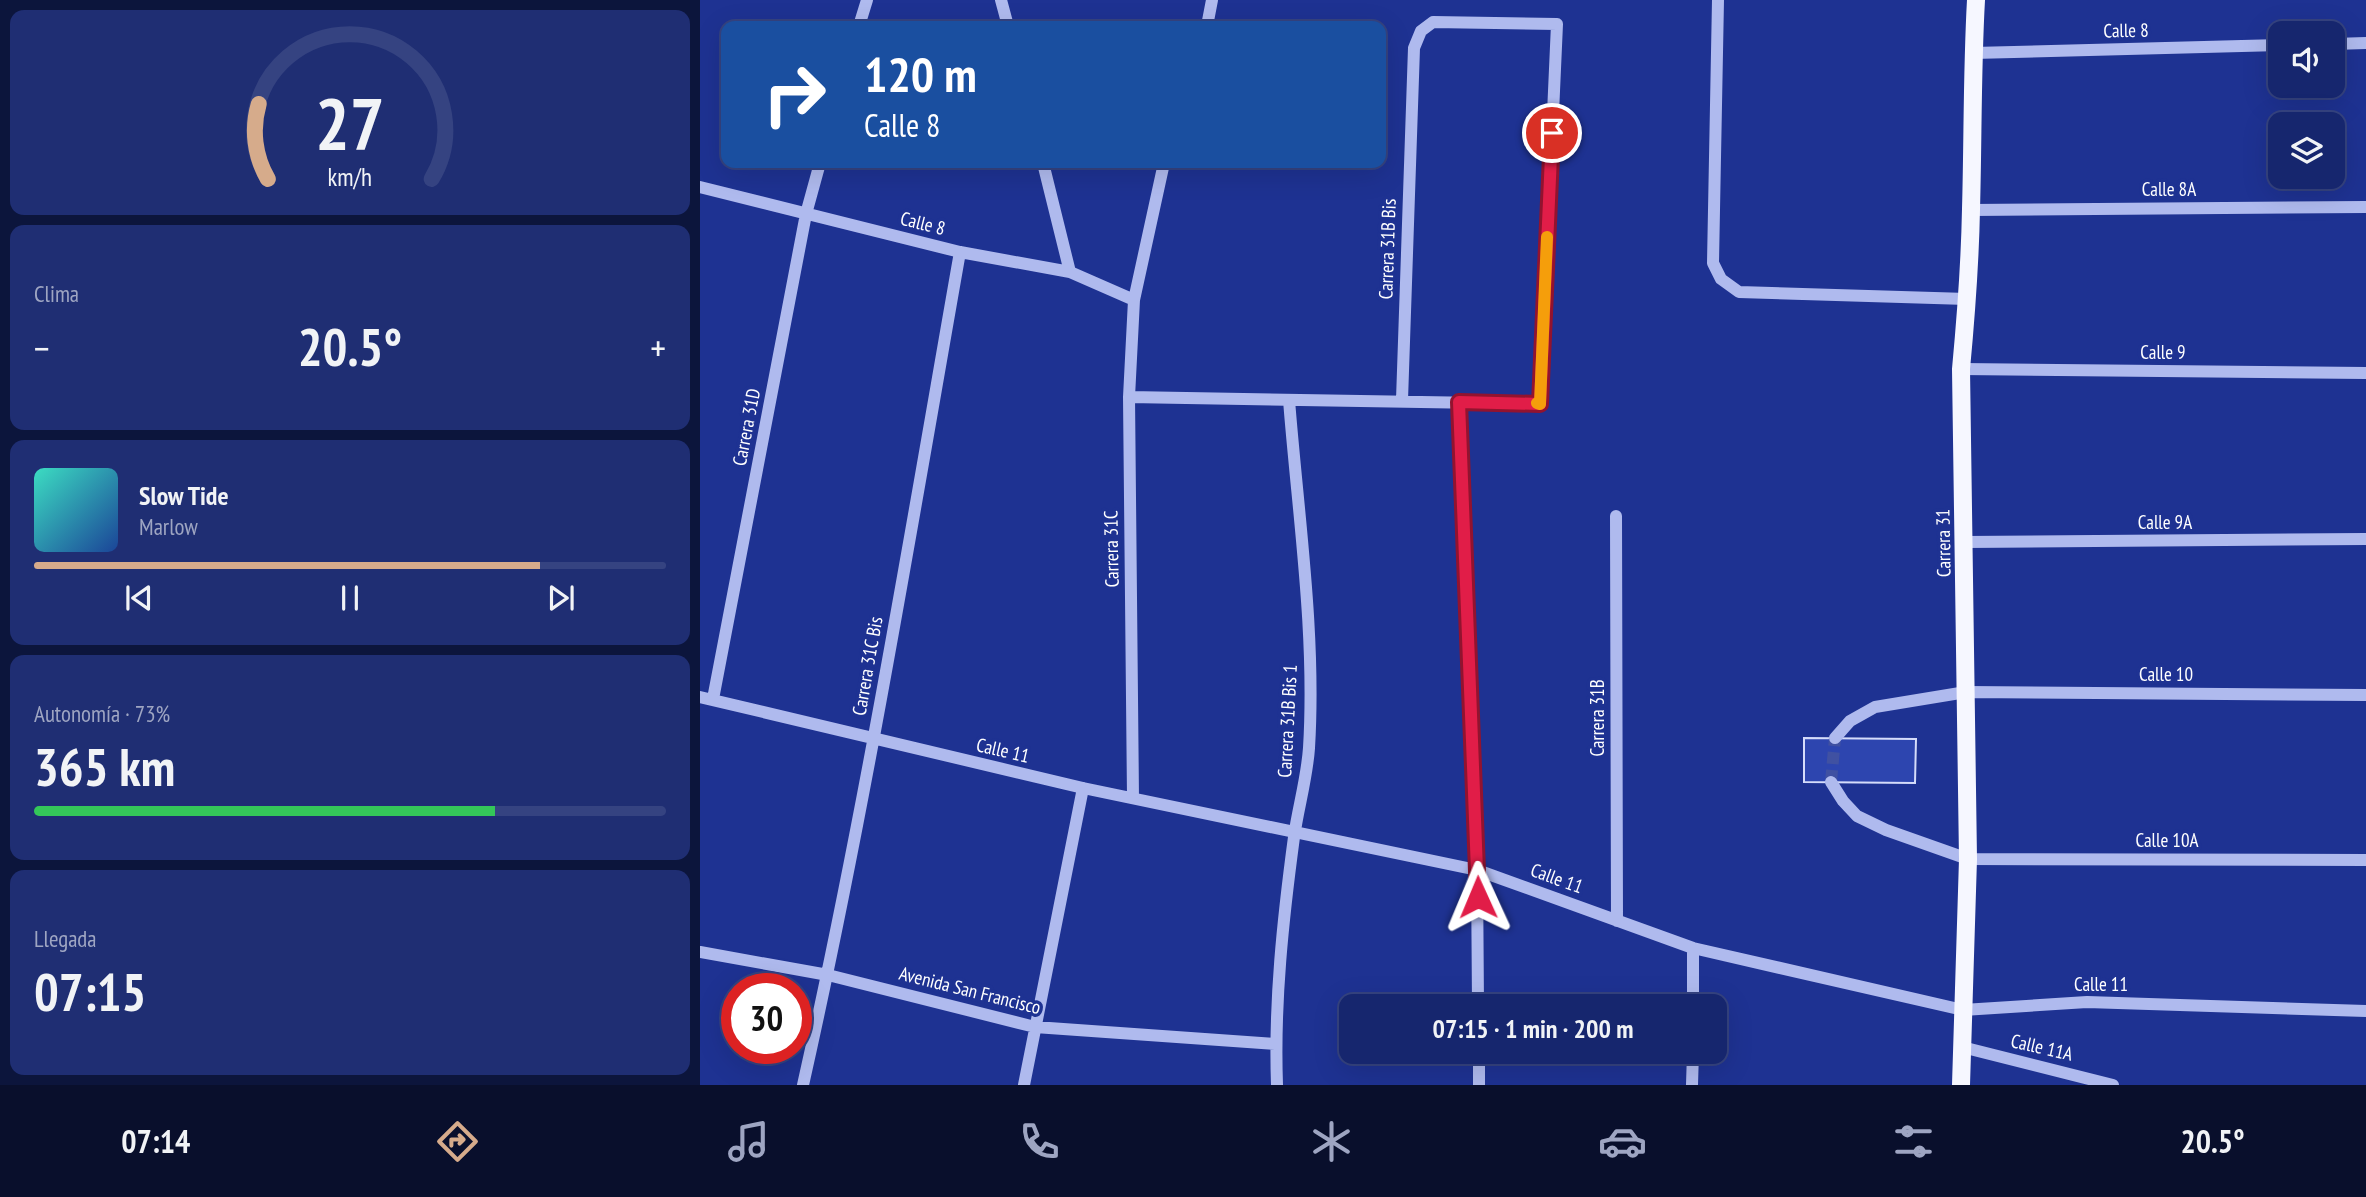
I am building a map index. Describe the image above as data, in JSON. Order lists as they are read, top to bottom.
{
  "streets": {
    "main road": ["Carrera 31"],
    "street": [
      "Calle 8",
      "Calle 8A",
      "Carrera 31B Bis",
      "Calle 9",
      "Carrera 31D",
      "Calle 9A",
      "Carrera 31C",
      "Carrera 31C Bis",
      "Calle 10",
      "Carrera 31B",
      "Carrera 31B Bis 1",
      "Calle 11",
      "Calle 10A",
      "Avenida San Francisco",
      "Calle 11A"
    ]
  },
  "crossings": [
    ["Calle 8", "Carrera 31D"],
    ["Calle 8", "Carrera 31"],
    ["Calle 8", "Carrera 31C"],
    ["Calle 8", "Carrera 31C Bis"],
    ["Calle 8A", "Carrera 31"],
    ["Calle 9", "Carrera 31"],
    ["Carrera 31D", "Calle 11"],
    ["Calle 9A", "Carrera 31"],
    ["Carrera 31", "Calle 10"],
    ["Carrera 31", "Calle 11"],
    ["Carrera 31", "Calle 10A"],
    ["Carrera 31", "Calle 11A"],
    ["Carrera 31C", "Calle 11"],
    ["Carrera 31C Bis", "Calle 11"],
    ["Carrera 31C Bis", "Avenida San Francisco"],
    ["Carrera 31B", "Calle 11"],
    ["Carrera 31B Bis 1", "Calle 11"],
    ["Carrera 31B Bis 1", "Avenida San Francisco"]
  ],
  "page": {
    "turn": ["120 m", "Calle 8"],
    "tile": [
      "Clima",
      ["Autonomía · 73%", "365 km"],
      ["Llegada", "07:15"]
    ],
    "heat": ["−", "20.5°", "+"],
    "song": ["Slow Tide", "Marlow"],
    "limit": "30",
    "trip": "07:15 · 1 min · 200 m",
    "tabs": ["07:14", "20.5°"],
    "gauge": ["27", "km/h"]
  }
}
